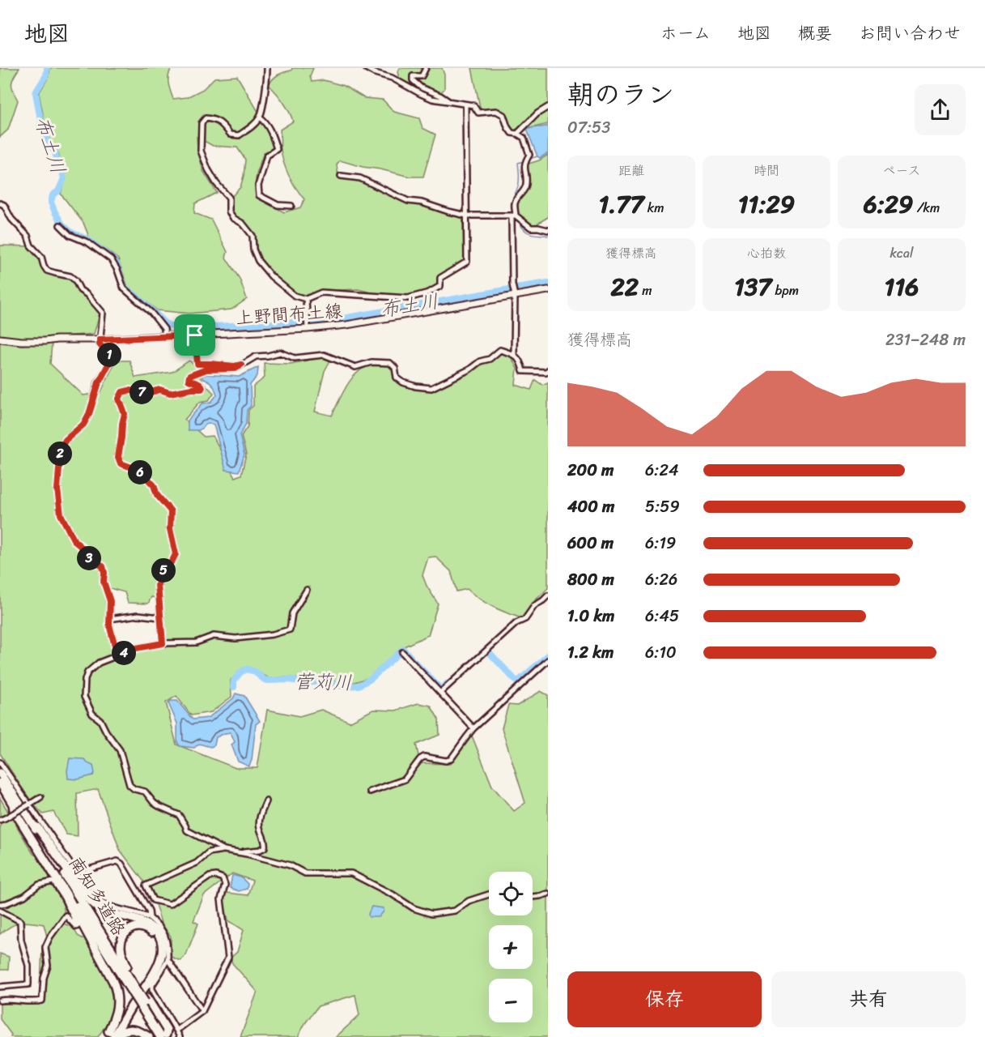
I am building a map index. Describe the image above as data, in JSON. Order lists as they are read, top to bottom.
{
  "streets": {
    "highway": ["南知多道路"],
    "main road": ["上野間布土線"]
  },
  "water": ["布土川", "菅苅川"],
  "page": {
    "header": "地図",
    "nav": [
      "ホーム",
      "地図",
      "概要",
      "お問い合わせ"
    ],
    "heading": ["朝のラン", "07:53"],
    "stats": [
      ["距離", "1.77 km"],
      ["時間", "11:29"],
      ["ペース", "6:29 /km"],
      ["獲得標高", "22 m"],
      ["心拍数", "137 bpm"],
      ["kcal", "116"]
    ],
    "chart": ["獲得標高", "231–248 m"],
    "pins": [
      "1",
      "7",
      "2",
      "6",
      "3",
      "5",
      "4"
    ],
    "list": [
      {
        "name": "200 m",
        "note": "6:24"
      },
      {
        "name": "400 m",
        "note": "5:59"
      },
      {
        "name": "600 m",
        "note": "6:19"
      },
      {
        "name": "800 m",
        "note": "6:26"
      },
      {
        "name": "1.0 km",
        "note": "6:45"
      },
      {
        "name": "1.2 km",
        "note": "6:10"
      }
    ],
    "map_buttons": ["+", "−"],
    "buttons": ["保存", "共有"]
  }
}
